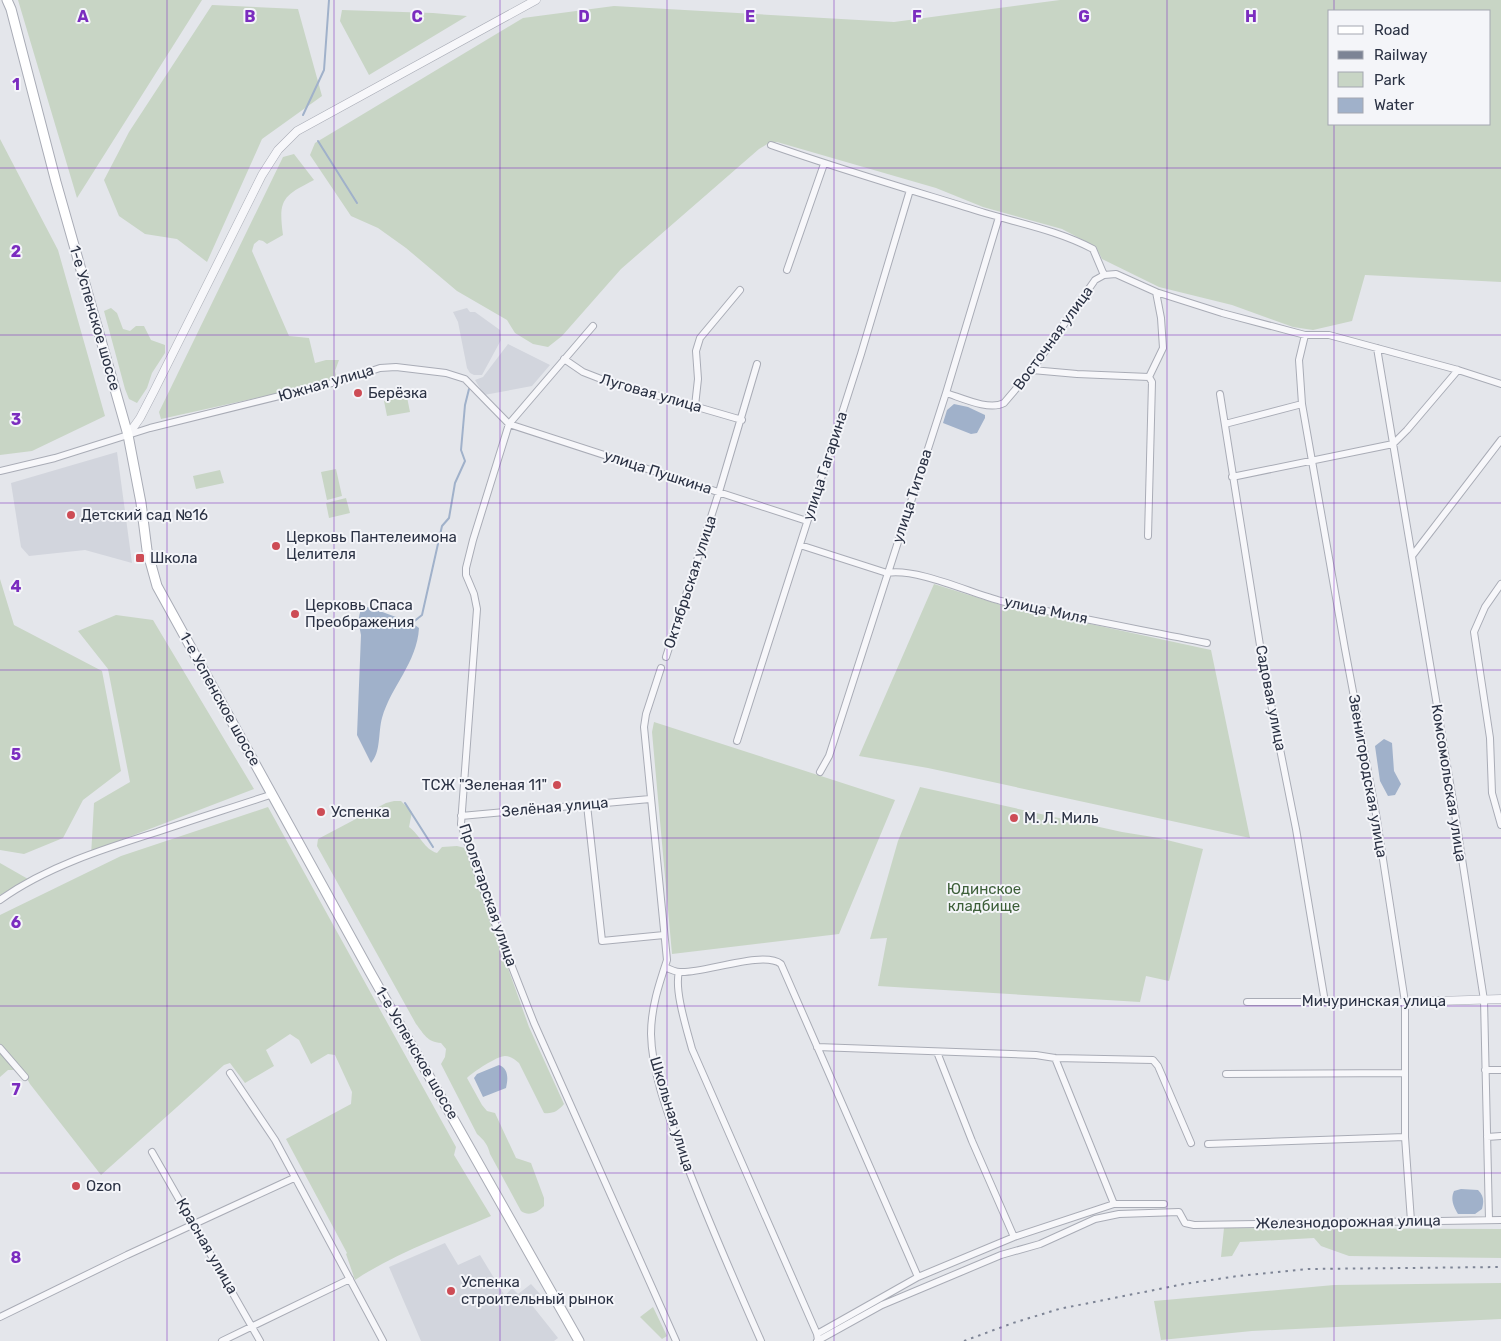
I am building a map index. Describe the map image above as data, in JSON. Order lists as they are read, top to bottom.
{
  "streets": {
    "main road": ["1-е Успенское шоссе"],
    "street": [
      "Восточная улица",
      "Южная улица",
      "Луговая улица",
      "улица Гагарина",
      "улица Пушкина",
      "улица Титова",
      "Октябрьская улица",
      "улица Миля",
      "Садовая улица",
      "Звенигородская улица",
      "Комсомольская улица",
      "Зелёная улица",
      "Пролетарская улица",
      "Мичуринская улица",
      "Школьная улица",
      "Железнодорожная улица",
      "Красная улица"
    ]
  },
  "crossings": [
    ["1-е Успенское шоссе", "Южная улица"],
    ["Восточная улица", "улица Титова"],
    ["Южная улица", "улица Пушкина"],
    ["Южная улица", "Пролетарская улица"],
    ["Луговая улица", "Октябрьская улица"],
    ["улица Гагарина", "улица Пушкина"],
    ["улица Пушкина", "Октябрьская улица"],
    ["улица Пушкина", "Пролетарская улица"],
    ["улица Титова", "улица Миля"],
    ["Садовая улица", "Мичуринская улица"],
    ["Звенигородская улица", "Мичуринская улица"],
    ["Звенигородская улица", "Железнодорожная улица"],
    ["Комсомольская улица", "Мичуринская улица"],
    ["Комсомольская улица", "Железнодорожная улица"],
    ["Зелёная улица", "Пролетарская улица"],
    ["Зелёная улица", "Школьная улица"]
  ],
  "parks": ["Юдинское кладбище"],
  "places": {
    "other": [
      "Берёзка",
      "Детский сад №16",
      "Церковь Пантелеимона Целителя",
      "Церковь Спаса Преображения",
      "ТСЖ \"Зеленая 11\"",
      "Успенка",
      "М. Л. Миль",
      "Ozon",
      "Успенка строительный рынок"
    ],
    "transit": ["Школа"]
  },
  "legend": [
    "Road",
    "Railway",
    "Park",
    "Water"
  ],
  "grid": {
    "columns": [
      "A",
      "B",
      "C",
      "D",
      "E",
      "F",
      "G",
      "H"
    ],
    "rows": [
      "1",
      "2",
      "3",
      "4",
      "5",
      "6",
      "7",
      "8"
    ]
  }
}
